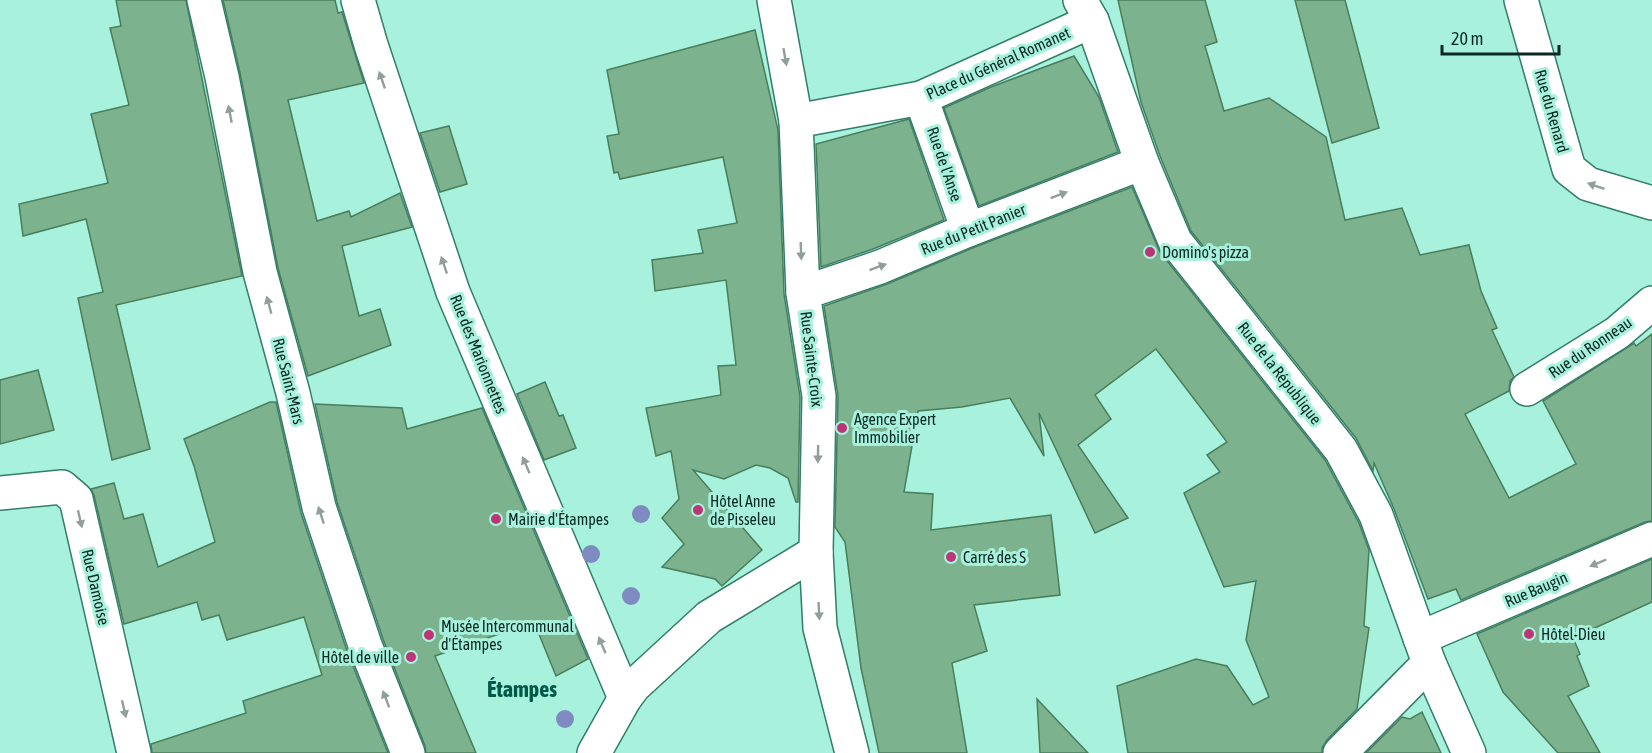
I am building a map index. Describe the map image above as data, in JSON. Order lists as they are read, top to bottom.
{
  "streets": {
    "street": [
      "Place du Général Romanet",
      "Rue du Renard",
      "Rue de l'Anse",
      "Rue du Petit Panier",
      "Rue du Ronneau",
      "Rue des Marionnettes",
      "Rue Sainte-Croix",
      "Rue de la République",
      "Rue Saint-Mars",
      "Rue Damoise",
      "Rue Baugin"
    ]
  },
  "crossings": [
    ["Place du Général Romanet", "Rue de l'Anse"],
    ["Place du Général Romanet", "Rue Sainte-Croix"],
    ["Place du Général Romanet", "Rue de la République"],
    ["Rue de l'Anse", "Rue du Petit Panier"],
    ["Rue du Petit Panier", "Rue Sainte-Croix"],
    ["Rue du Petit Panier", "Rue de la République"],
    ["Rue de la République", "Rue Baugin"]
  ],
  "one_way": [
    "Rue du Renard",
    "Rue du Petit Panier",
    "Rue des Marionnettes",
    "Rue Sainte-Croix",
    "Rue Saint-Mars",
    "Rue Damoise",
    "Rue Baugin"
  ],
  "districts": ["Étampes"],
  "places": [
    "Domino's pizza",
    "Agence Expert Immobilier",
    "Hôtel Anne de Pisseleu",
    "Mairie d'Étampes",
    "Carré des S",
    "Hôtel-Dieu",
    "Musée Intercommunal d'Étampes",
    "Hôtel de ville"
  ],
  "scale_bar": "20 m"
}
